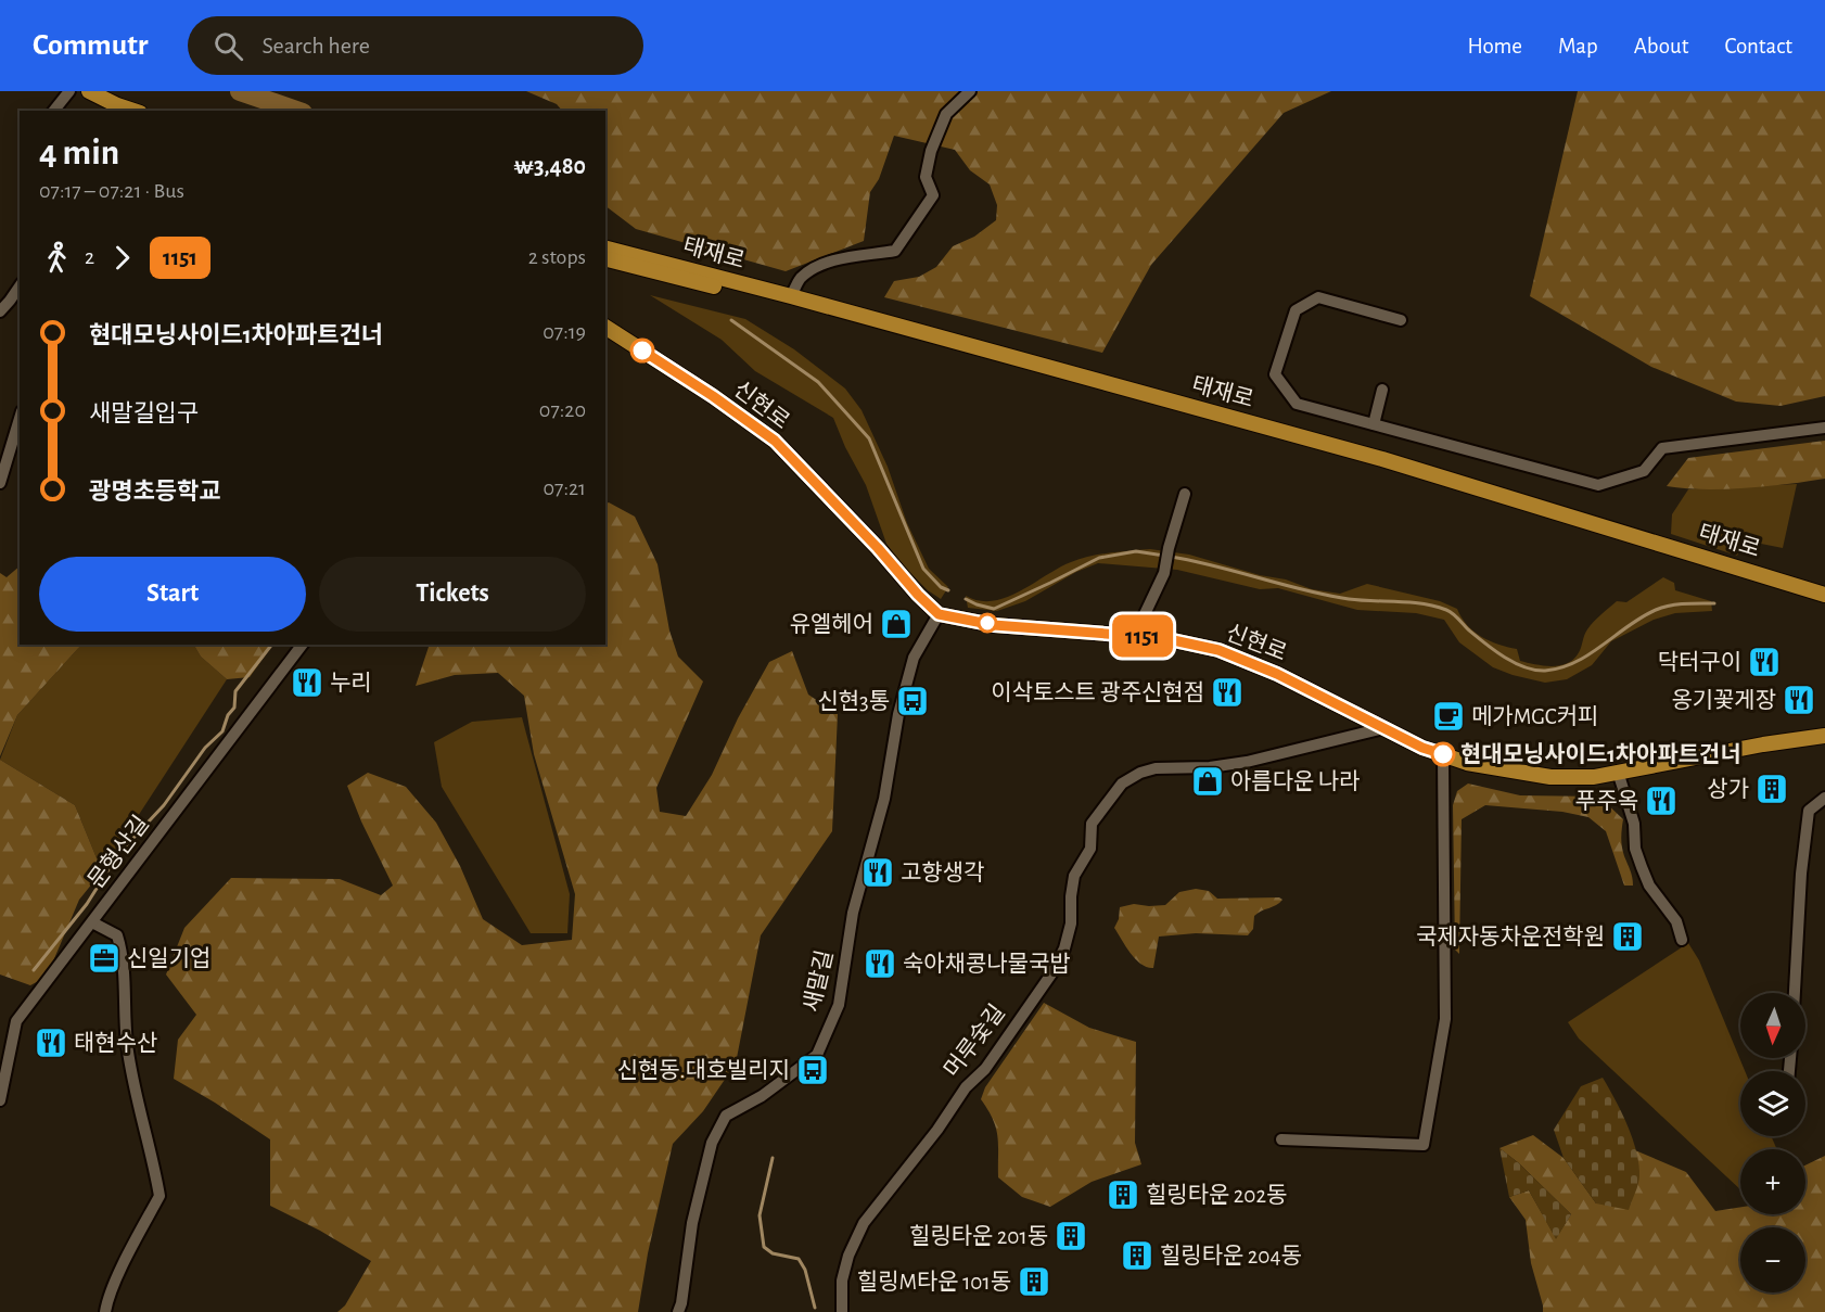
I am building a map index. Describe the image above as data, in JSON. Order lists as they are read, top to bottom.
{
  "streets": {
    "main road": ["태재로", "신현로"],
    "street": ["문형산길", "새말길", "머루숯길"]
  },
  "crossings": [
    ["신현로", "새말길"],
    ["신현로", "머루숯길"]
  ],
  "places": {
    "shop": ["유엘헤어", "아름다운 나라"],
    "restaurant": [
      "닥터구이",
      "누리",
      "이삭토스트 광주신현점",
      "옹기꽃게장",
      "푸주옥",
      "고향생각",
      "숙아채콩나물국밥",
      "태현수산"
    ],
    "bus stop": ["신현3통", "신현동.대호빌리지"],
    "cafe": ["메가MGC커피"],
    "other": ["현대모닝사이드1차아파트건너"],
    "building": [
      "상가",
      "국제자동차운전학원",
      "힐링타운 202동",
      "힐링타운 201동",
      "힐링타운 204동",
      "힐링M타운 101동"
    ],
    "office": ["신일기업"]
  },
  "lines": ["bus line 1151"],
  "north": "bottom",
  "page": {
    "header": "Commutr",
    "search": "Search here",
    "nav": [
      "Home",
      "Map",
      "About",
      "Contact"
    ],
    "on_map": "1151",
    "heading": ["4 min", "07:17 – 07:21 · Bus", "₩3,480"],
    "legs": ["2", "1151", "2 stops"],
    "list": [
      {
        "name": "현대모닝사이드1차아파트건너",
        "value": "07:19"
      },
      {
        "name": "새말길입구",
        "value": "07:20"
      },
      {
        "name": "광명초등학교",
        "value": "07:21"
      }
    ],
    "buttons": ["Start", "Tickets"],
    "map_buttons": ["+", "−"]
  }
}
